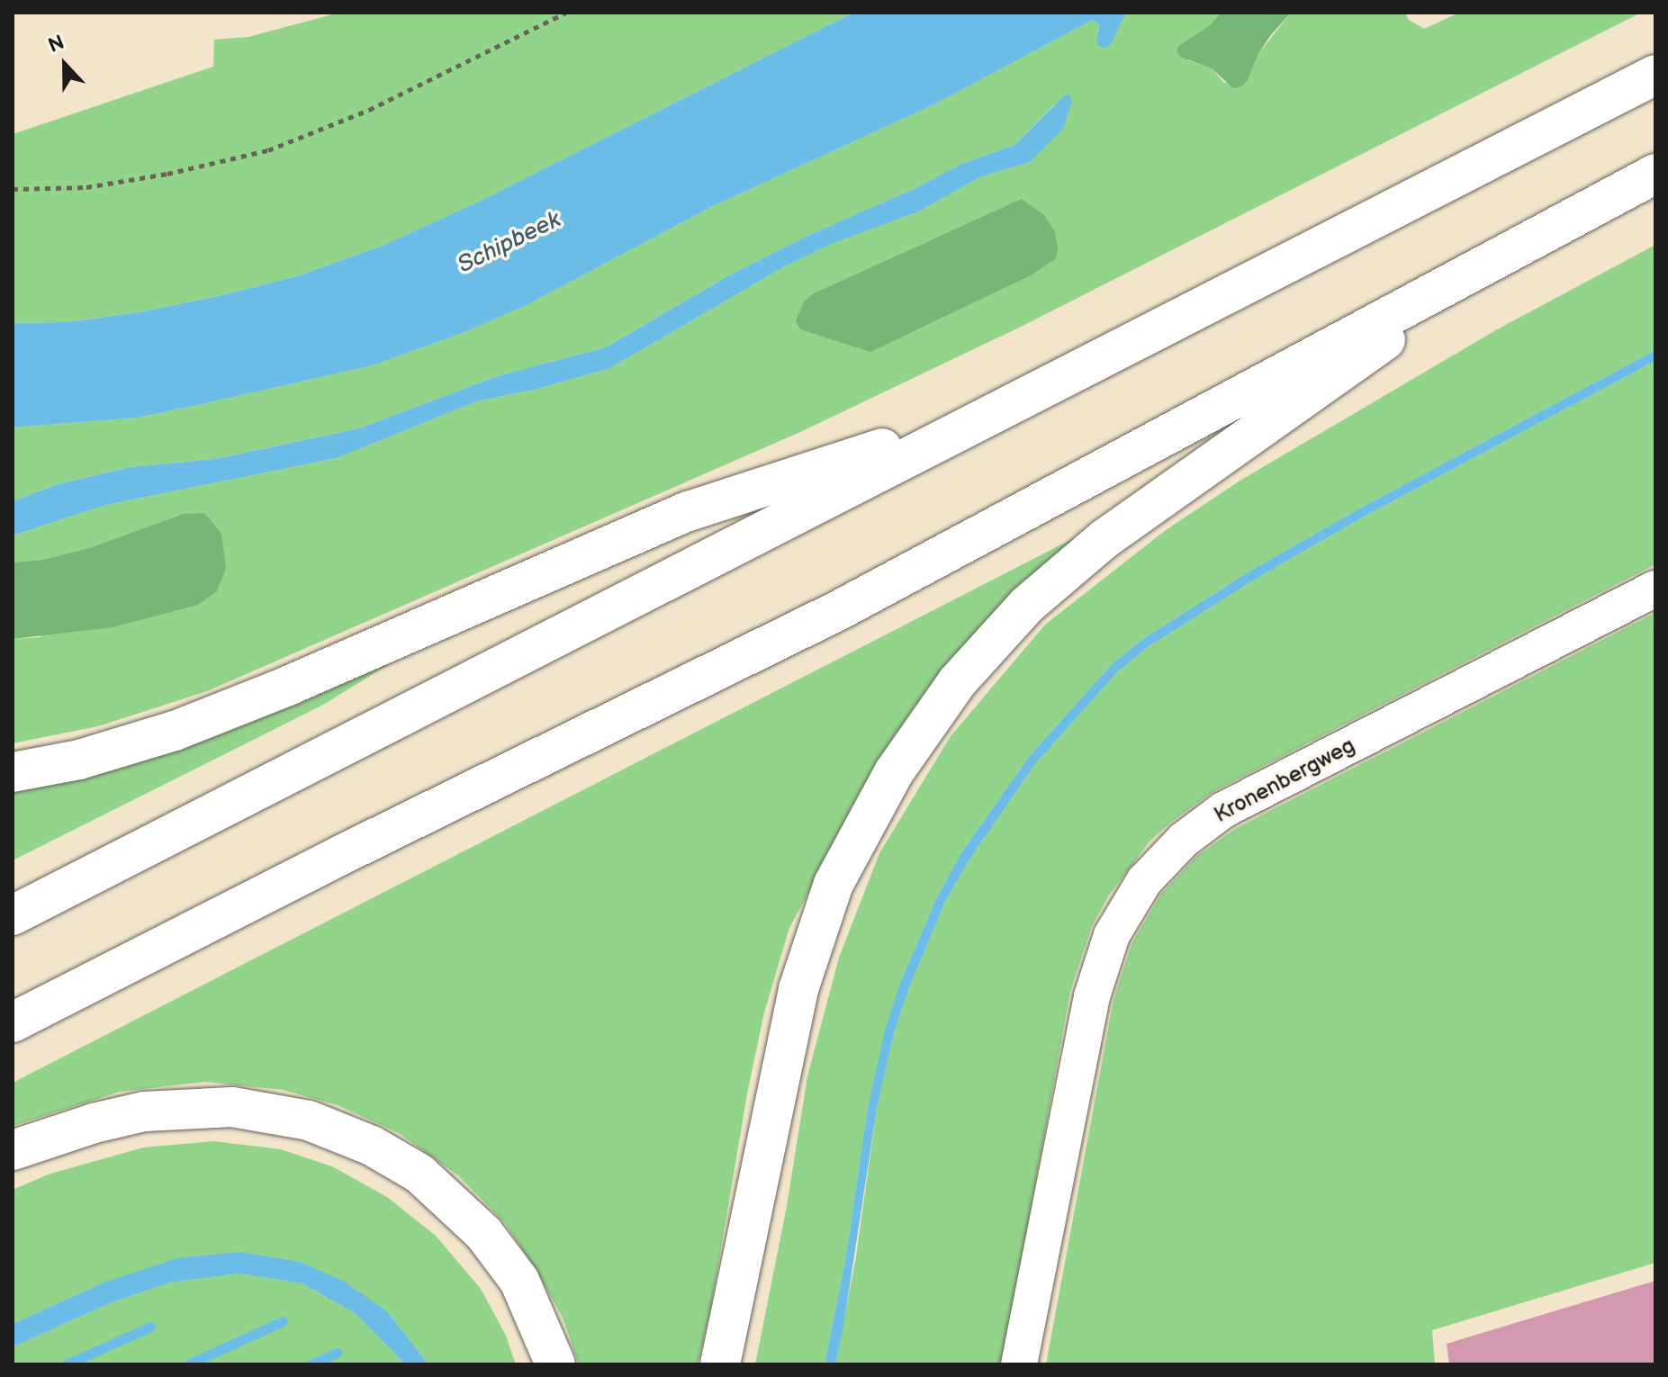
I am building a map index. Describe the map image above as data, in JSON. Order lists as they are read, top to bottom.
{
  "streets": {
    "street": ["Kronenbergweg"]
  },
  "water": ["Schipbeek"],
  "north": "top"
}
